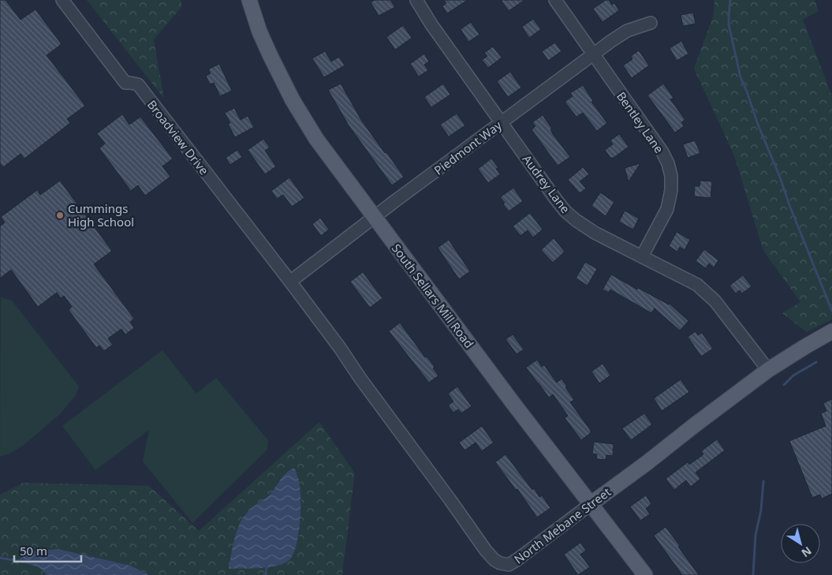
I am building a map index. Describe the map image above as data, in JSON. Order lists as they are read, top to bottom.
{
  "streets": {
    "main road": ["South Sellars Mill Road", "North Mebane Street"],
    "street": [
      "Bentley Lane",
      "Broadview Drive",
      "Piedmont Way",
      "Audrey Lane"
    ]
  },
  "crossings": [
    ["Bentley Lane", "Piedmont Way"],
    ["Bentley Lane", "Audrey Lane"],
    ["Broadview Drive", "Piedmont Way"],
    ["Broadview Drive", "North Mebane Street"],
    ["Piedmont Way", "Audrey Lane"],
    ["Piedmont Way", "South Sellars Mill Road"],
    ["Piedmont Way", "North Mebane Street"],
    ["Audrey Lane", "North Mebane Street"],
    ["South Sellars Mill Road", "North Mebane Street"]
  ],
  "places": ["Cummings High School"],
  "scale_bar": "50 m",
  "north": "bottom right"
}
